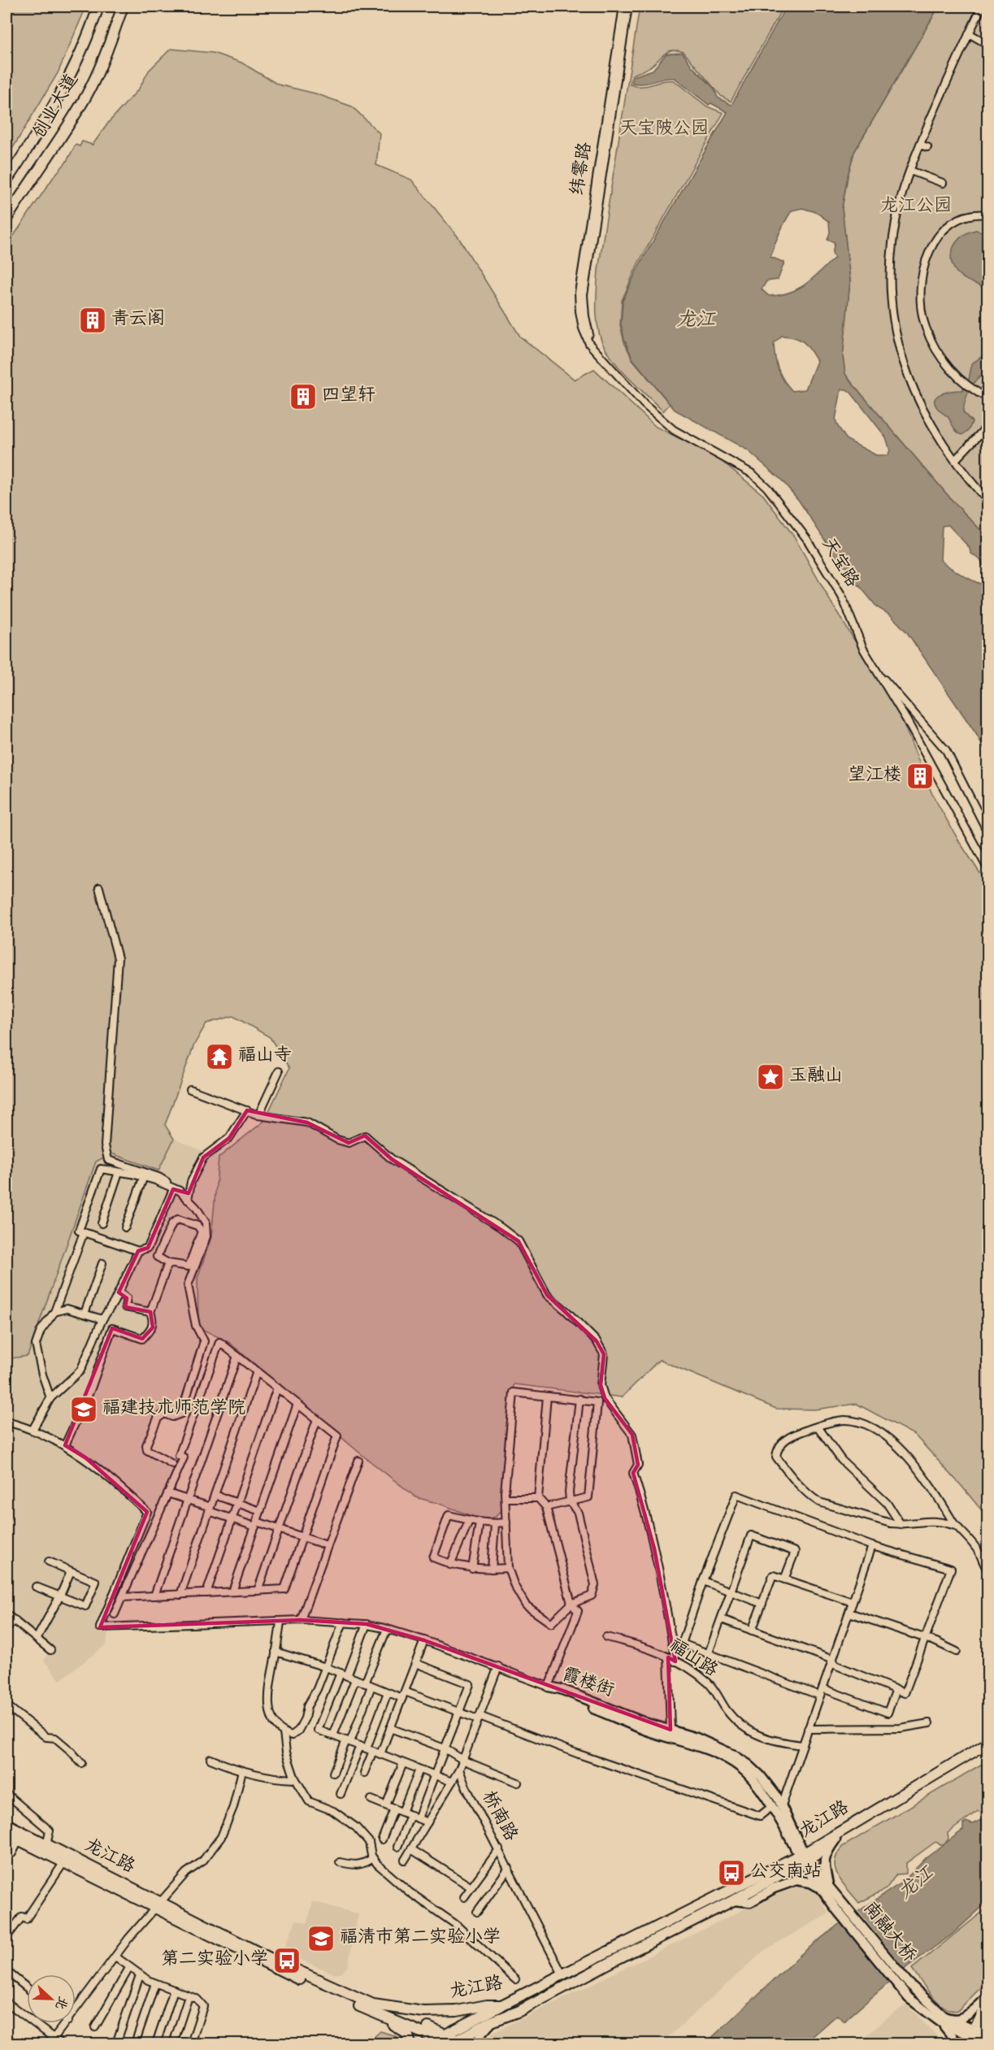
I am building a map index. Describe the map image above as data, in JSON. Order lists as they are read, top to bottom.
{
  "streets": {
    "main road": ["创业大道", "龙江路"],
    "street": [
      "纬零路",
      "天宝路",
      "福山路",
      "霞楼街",
      "桥南路",
      "南融大桥"
    ]
  },
  "crossings": [
    ["纬零路", "天宝路"],
    ["霞楼街", "龙江路"],
    ["霞楼街", "南融大桥"],
    ["桥南路", "龙江路"],
    ["龙江路", "南融大桥"]
  ],
  "water": ["龙江"],
  "parks": ["天宝陂公园", "龙江公园"],
  "places": {
    "building": ["青云阁", "四望轩", "望江楼"],
    "temple": ["福山寺"],
    "place": ["玉融山"],
    "school or university": ["福建技术师范学院", "福清市第二实验小学"],
    "bus stop": ["公交南站", "第二实验小学"]
  },
  "north": "right"
}
